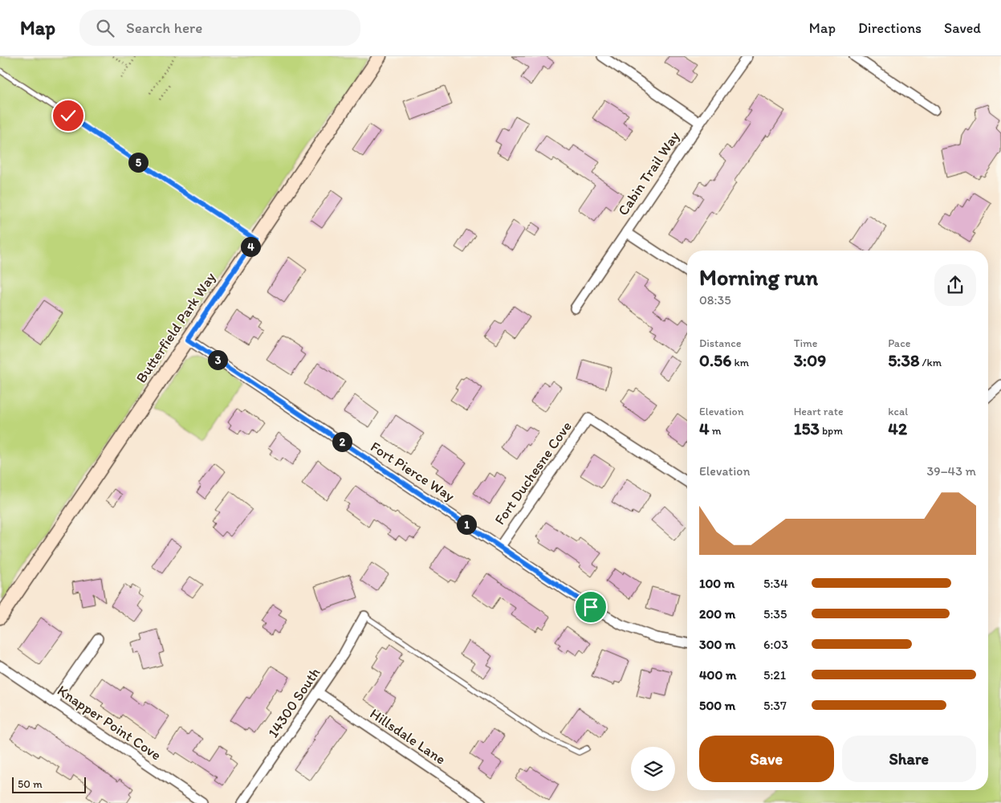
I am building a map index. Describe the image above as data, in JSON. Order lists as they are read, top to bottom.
{
  "streets": {
    "street": [
      "Cabin Trail Way",
      "Butterfield Park Way",
      "Fort Pierce Way",
      "Fort Duchesne Cove",
      "14300 South",
      "Knapper Point Cove",
      "Hillsdale Lane"
    ]
  },
  "crossings": [
    ["Butterfield Park Way", "Fort Pierce Way"],
    ["Fort Pierce Way", "Fort Duchesne Cove"],
    ["14300 South", "Hillsdale Lane"]
  ],
  "scale_bar": "50 m",
  "page": {
    "header": "Map",
    "search": "Search here",
    "nav": ["Map", "Directions", "Saved"],
    "pins": [
      "5",
      "4",
      "3",
      "2",
      "1"
    ],
    "heading": ["Morning run", "08:35"],
    "stats": [
      ["Distance", "0.56 km"],
      ["Time", "3:09"],
      ["Pace", "5:38 /km"],
      ["Elevation", "4 m"],
      ["Heart rate", "153 bpm"],
      ["kcal", "42"]
    ],
    "chart": ["Elevation", "39–43 m"],
    "list": [
      {
        "name": "100 m",
        "note": "5:34"
      },
      {
        "name": "200 m",
        "note": "5:35"
      },
      {
        "name": "300 m",
        "note": "6:03"
      },
      {
        "name": "400 m",
        "note": "5:21"
      },
      {
        "name": "500 m",
        "note": "5:37"
      }
    ],
    "buttons": ["Save", "Share"],
    "scale": "50 m"
  }
}
